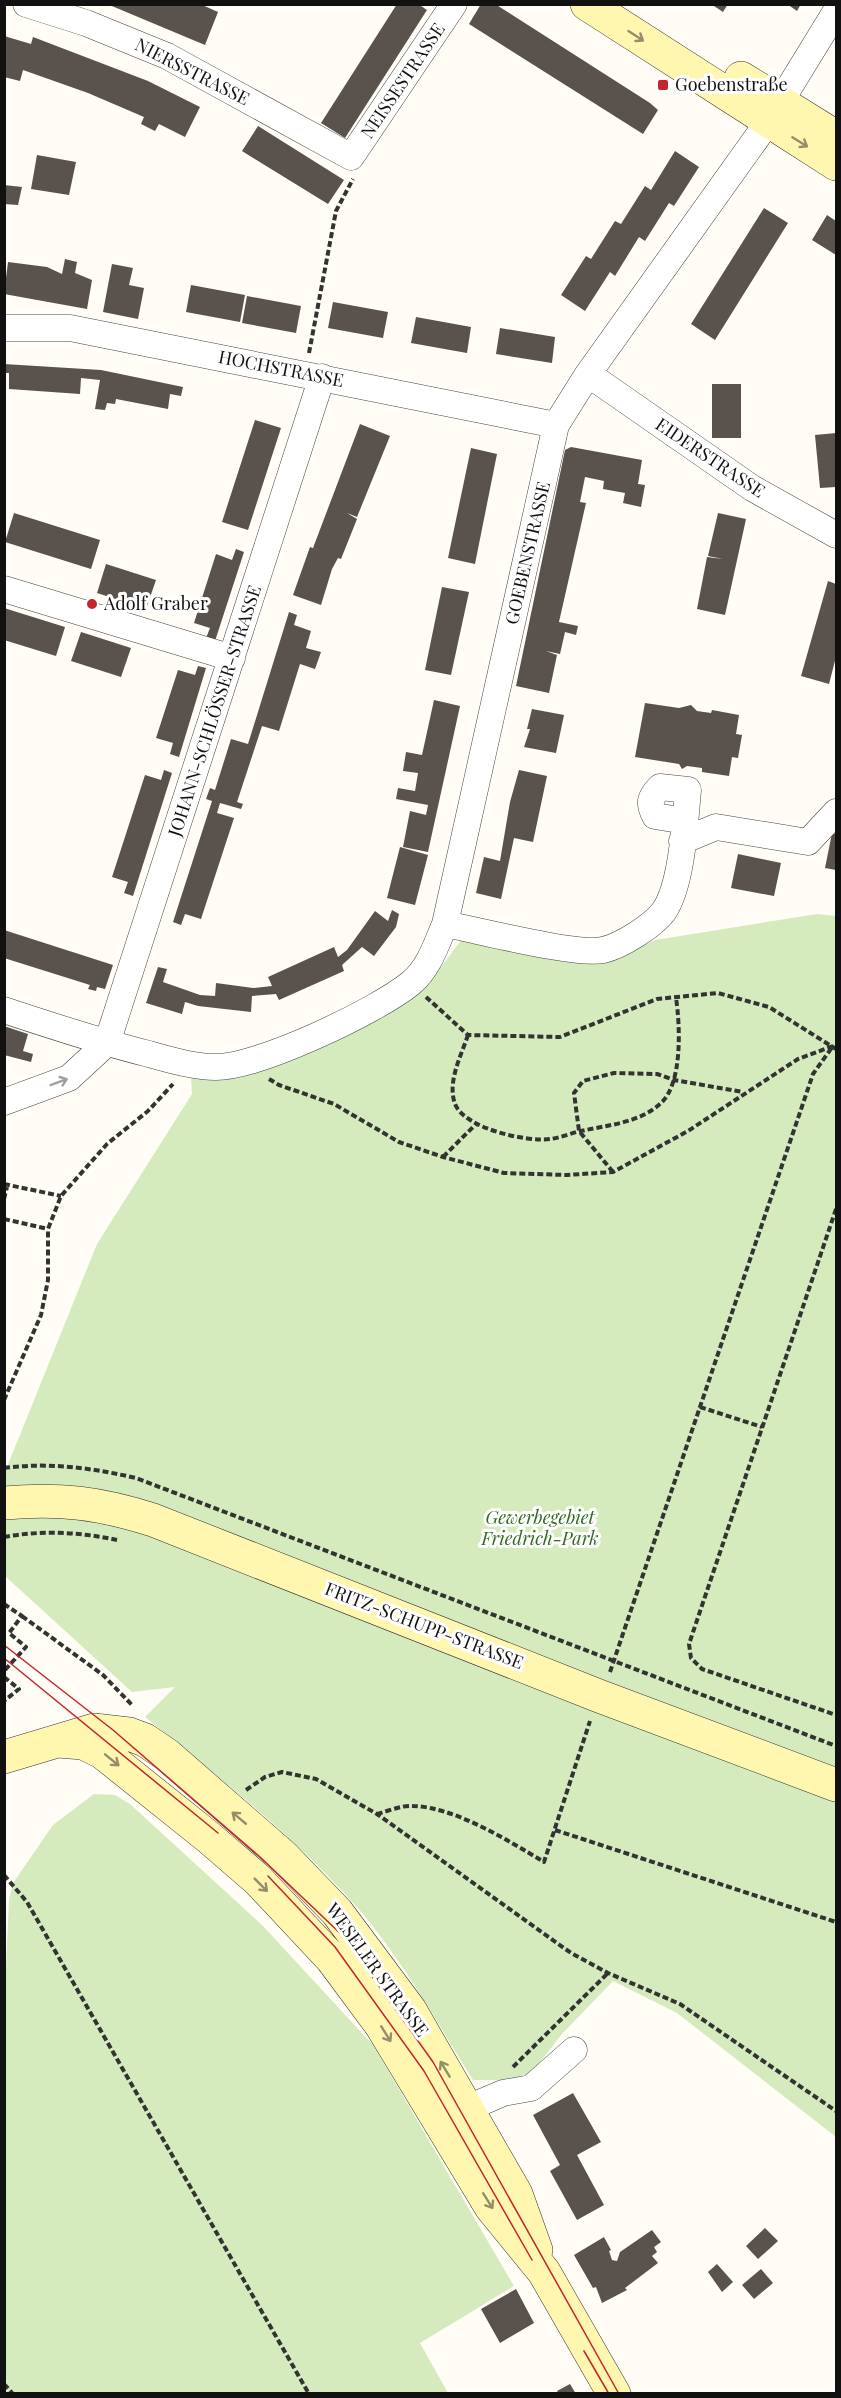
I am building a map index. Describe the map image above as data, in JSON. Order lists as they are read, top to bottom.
{
  "streets": {
    "main road": ["FRITZ-SCHUPP-STRASSE", "WESELER STRASSE"],
    "street": [
      "NIERSSTRASSE",
      "NEISSESTRASSE",
      "HOCHSTRASSE",
      "EIDERSTRASSE",
      "GOEBENSTRASSE",
      "JOHANN-SCHLÖSSER-STRASSE"
    ]
  },
  "crossings": [
    ["NIERSSTRASSE", "NEISSESTRASSE"],
    ["HOCHSTRASSE", "GOEBENSTRASSE"],
    ["HOCHSTRASSE", "JOHANN-SCHLÖSSER-STRASSE"],
    ["EIDERSTRASSE", "GOEBENSTRASSE"],
    ["GOEBENSTRASSE", "JOHANN-SCHLÖSSER-STRASSE"]
  ],
  "parks": ["Gewerbegebiet Friedrich-Park"],
  "places": {
    "transit": ["Goebenstraße"],
    "other": ["Adolf Graber"]
  }
}
